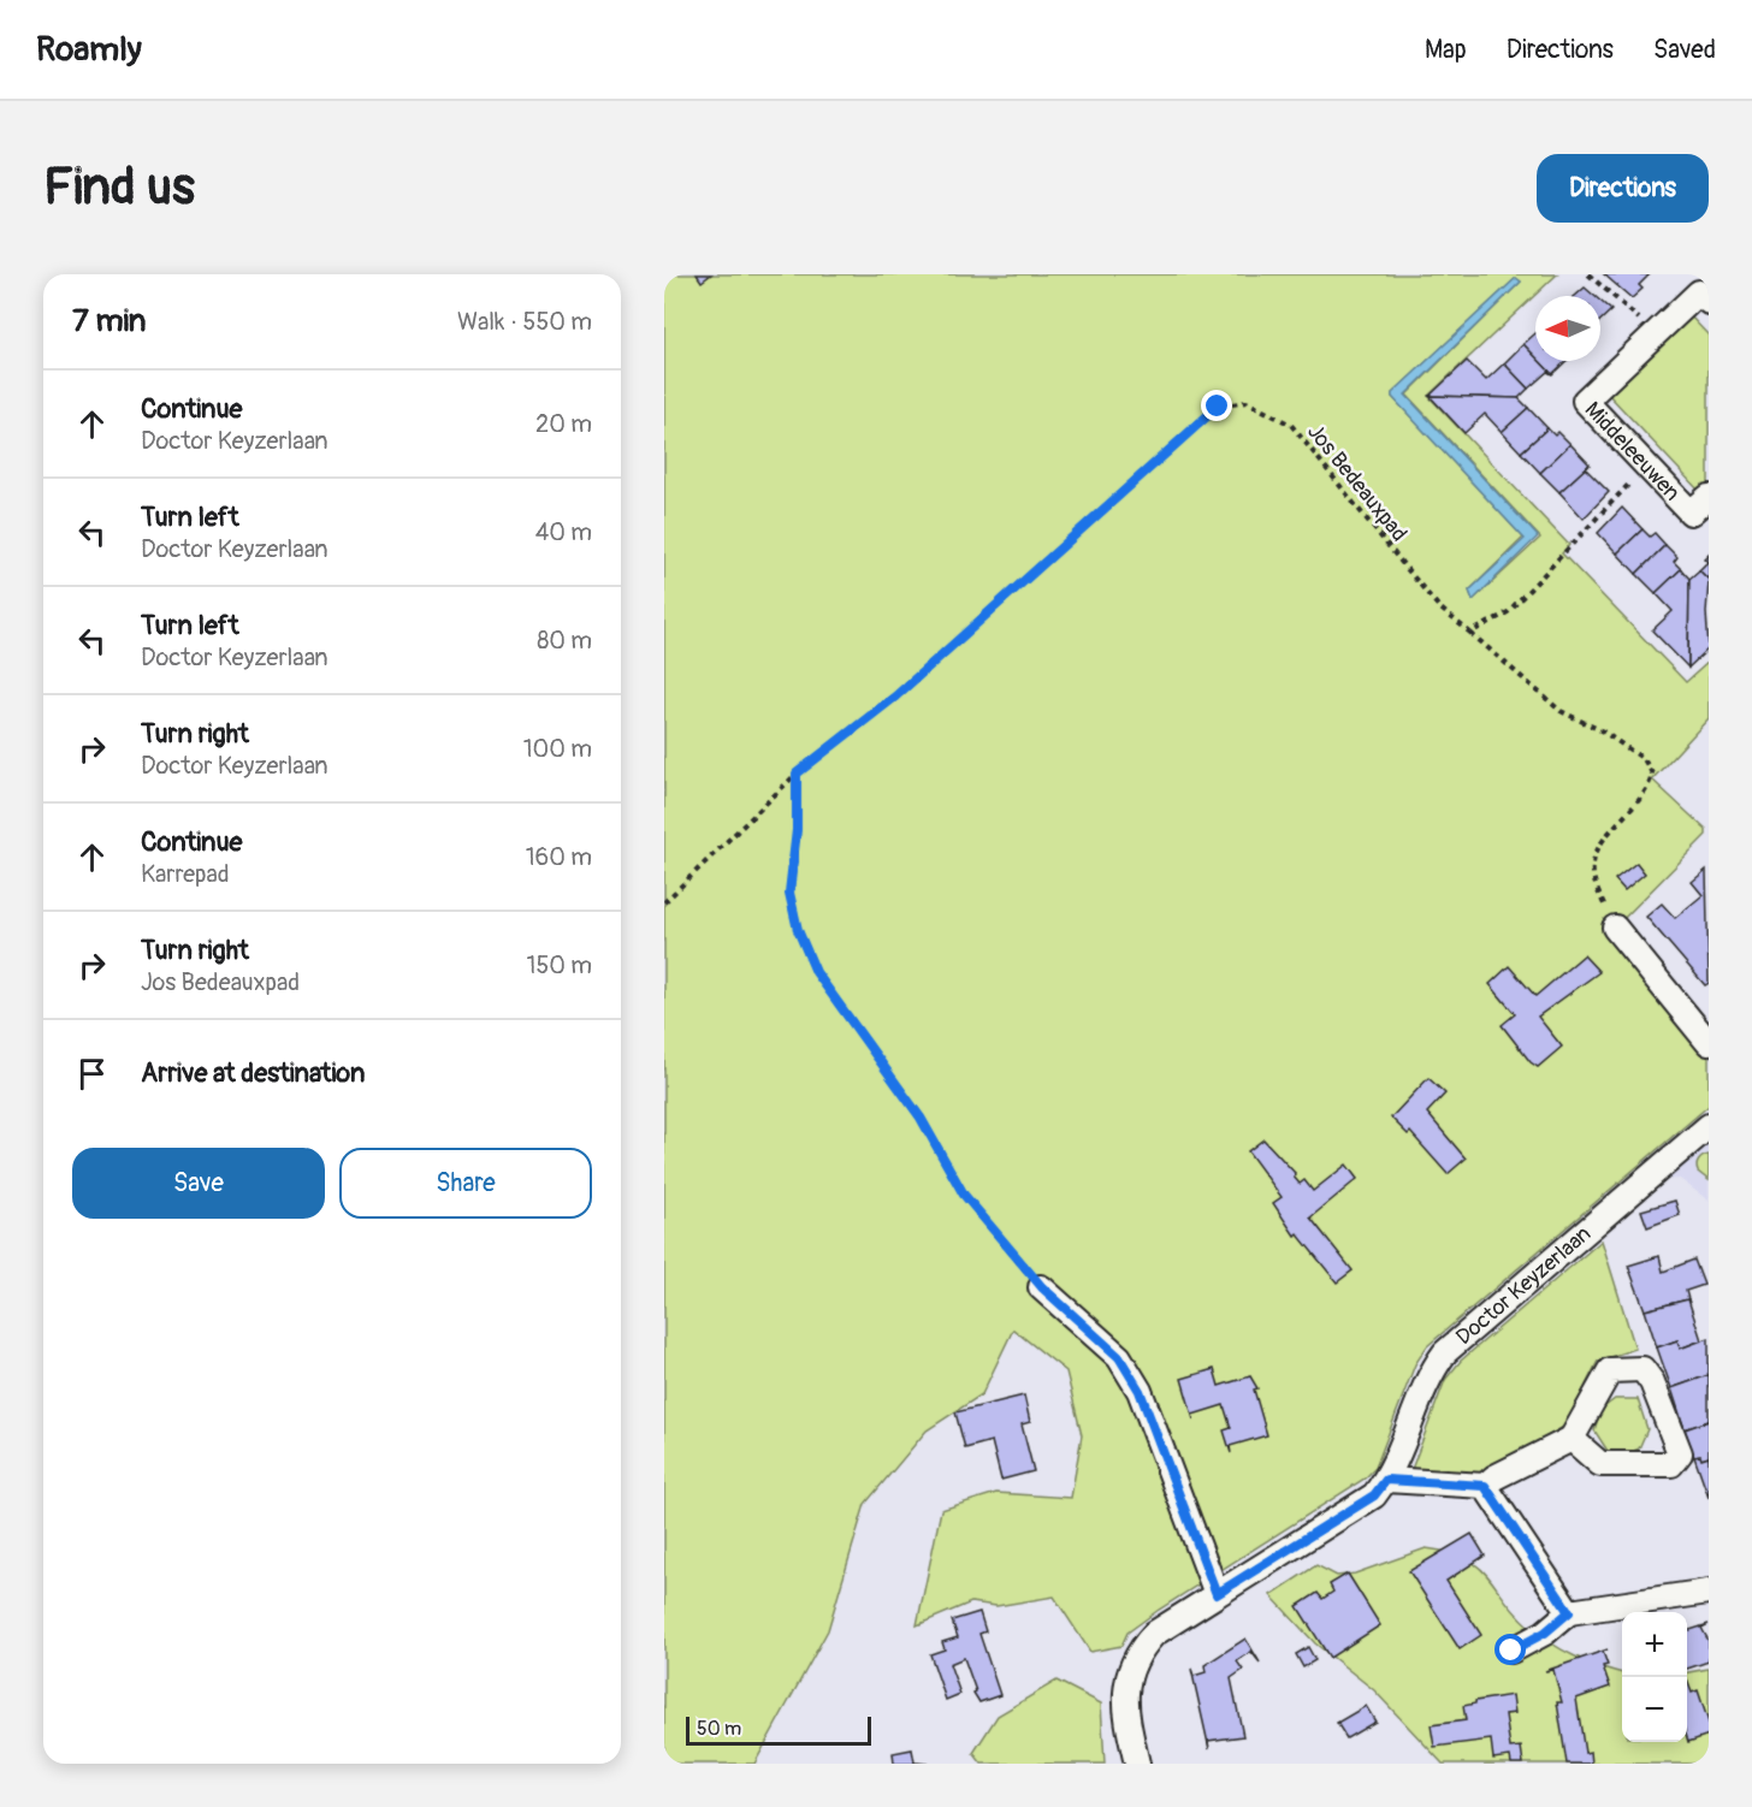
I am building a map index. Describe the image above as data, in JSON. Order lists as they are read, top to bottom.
{
  "streets": {
    "street": ["Middeleeuwen", "Doctor Keyzerlaan"],
    "path": ["Jos Bedeauxpad"]
  },
  "scale_bar": "50 m",
  "north": "left",
  "page": {
    "header": "Roamly",
    "nav": ["Map", "Directions", "Saved"],
    "buttons": [
      "Directions",
      ["Save", "Share"]
    ],
    "title": "Find us",
    "heading": ["7 min", "Walk · 550 m"],
    "list": [
      ["Continue", "Doctor Keyzerlaan", "20 m"],
      ["Turn left", "Doctor Keyzerlaan", "40 m"],
      ["Turn left", "Doctor Keyzerlaan", "80 m"],
      ["Turn right", "Doctor Keyzerlaan", "100 m"],
      ["Continue", "Karrepad", "160 m"],
      ["Turn right", "Jos Bedeauxpad", "150 m"],
      "Arrive at destination"
    ],
    "map_buttons": ["+", "−"],
    "scale": "50 m"
  }
}
